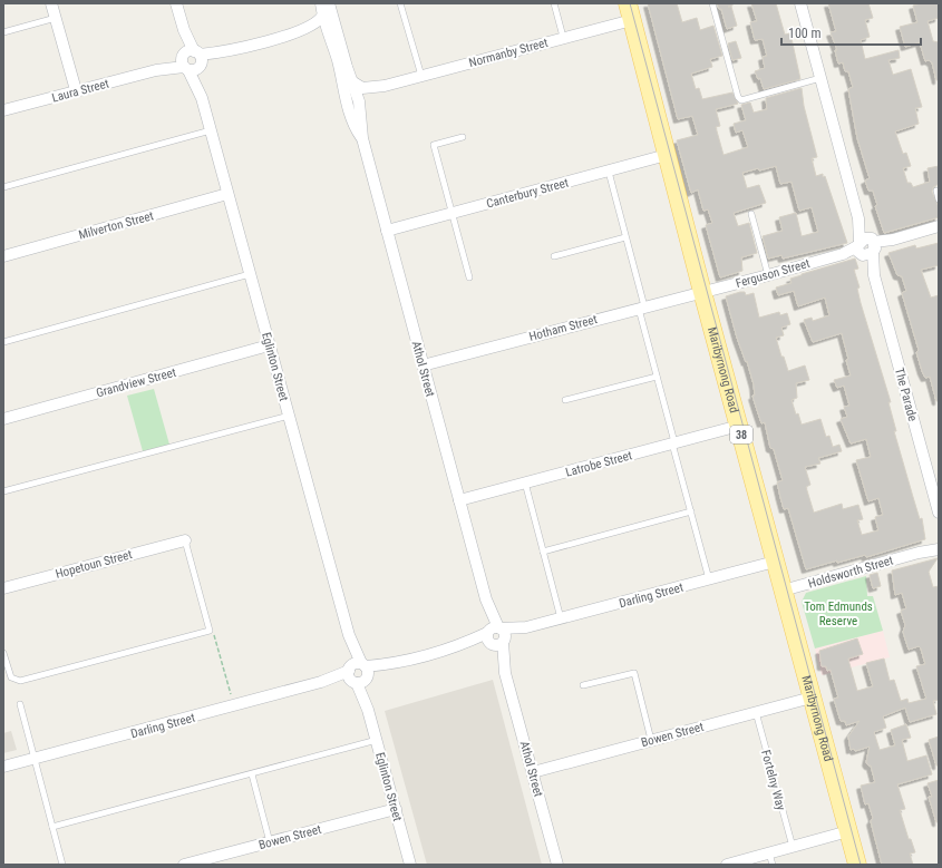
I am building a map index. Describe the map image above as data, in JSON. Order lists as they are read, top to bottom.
{
  "streets": {
    "main road": ["Maribyrnong Road", "38"],
    "street": [
      "Normanby Street",
      "Laura Street",
      "Canterbury Street",
      "Milverton Street",
      "Ferguson Street",
      "Hotham Street",
      "Eglinton Street",
      "Athol Street",
      "Grandview Street",
      "The Parade",
      "Latrobe Street",
      "Hopetoun Street",
      "Holdsworth Street",
      "Darling Street",
      "Bowen Street"
    ],
    "lane": ["Fortelny Way"]
  },
  "crossings": [
    ["Normanby Street", "Athol Street"],
    ["Normanby Street", "Maribyrnong Road"],
    ["Laura Street", "Eglinton Street"],
    ["Laura Street", "Athol Street"],
    ["Canterbury Street", "Athol Street"],
    ["Canterbury Street", "Maribyrnong Road"],
    ["Milverton Street", "Eglinton Street"],
    ["Ferguson Street", "Hotham Street"],
    ["Ferguson Street", "Maribyrnong Road"],
    ["Ferguson Street", "The Parade"],
    ["Hotham Street", "Athol Street"],
    ["Hotham Street", "Maribyrnong Road"],
    ["Eglinton Street", "Grandview Street"],
    ["Eglinton Street", "Darling Street"],
    ["Eglinton Street", "Bowen Street"],
    ["Athol Street", "Latrobe Street"],
    ["Athol Street", "Darling Street"],
    ["Athol Street", "Bowen Street"],
    ["Maribyrnong Road", "Latrobe Street"],
    ["Maribyrnong Road", "Holdsworth Street"],
    ["Maribyrnong Road", "Darling Street"],
    ["Maribyrnong Road", "Bowen Street"],
    ["Bowen Street", "Fortelny Way"]
  ],
  "parks": ["Tom Edmunds Reserve"],
  "scale_bar": "100 m"
}
